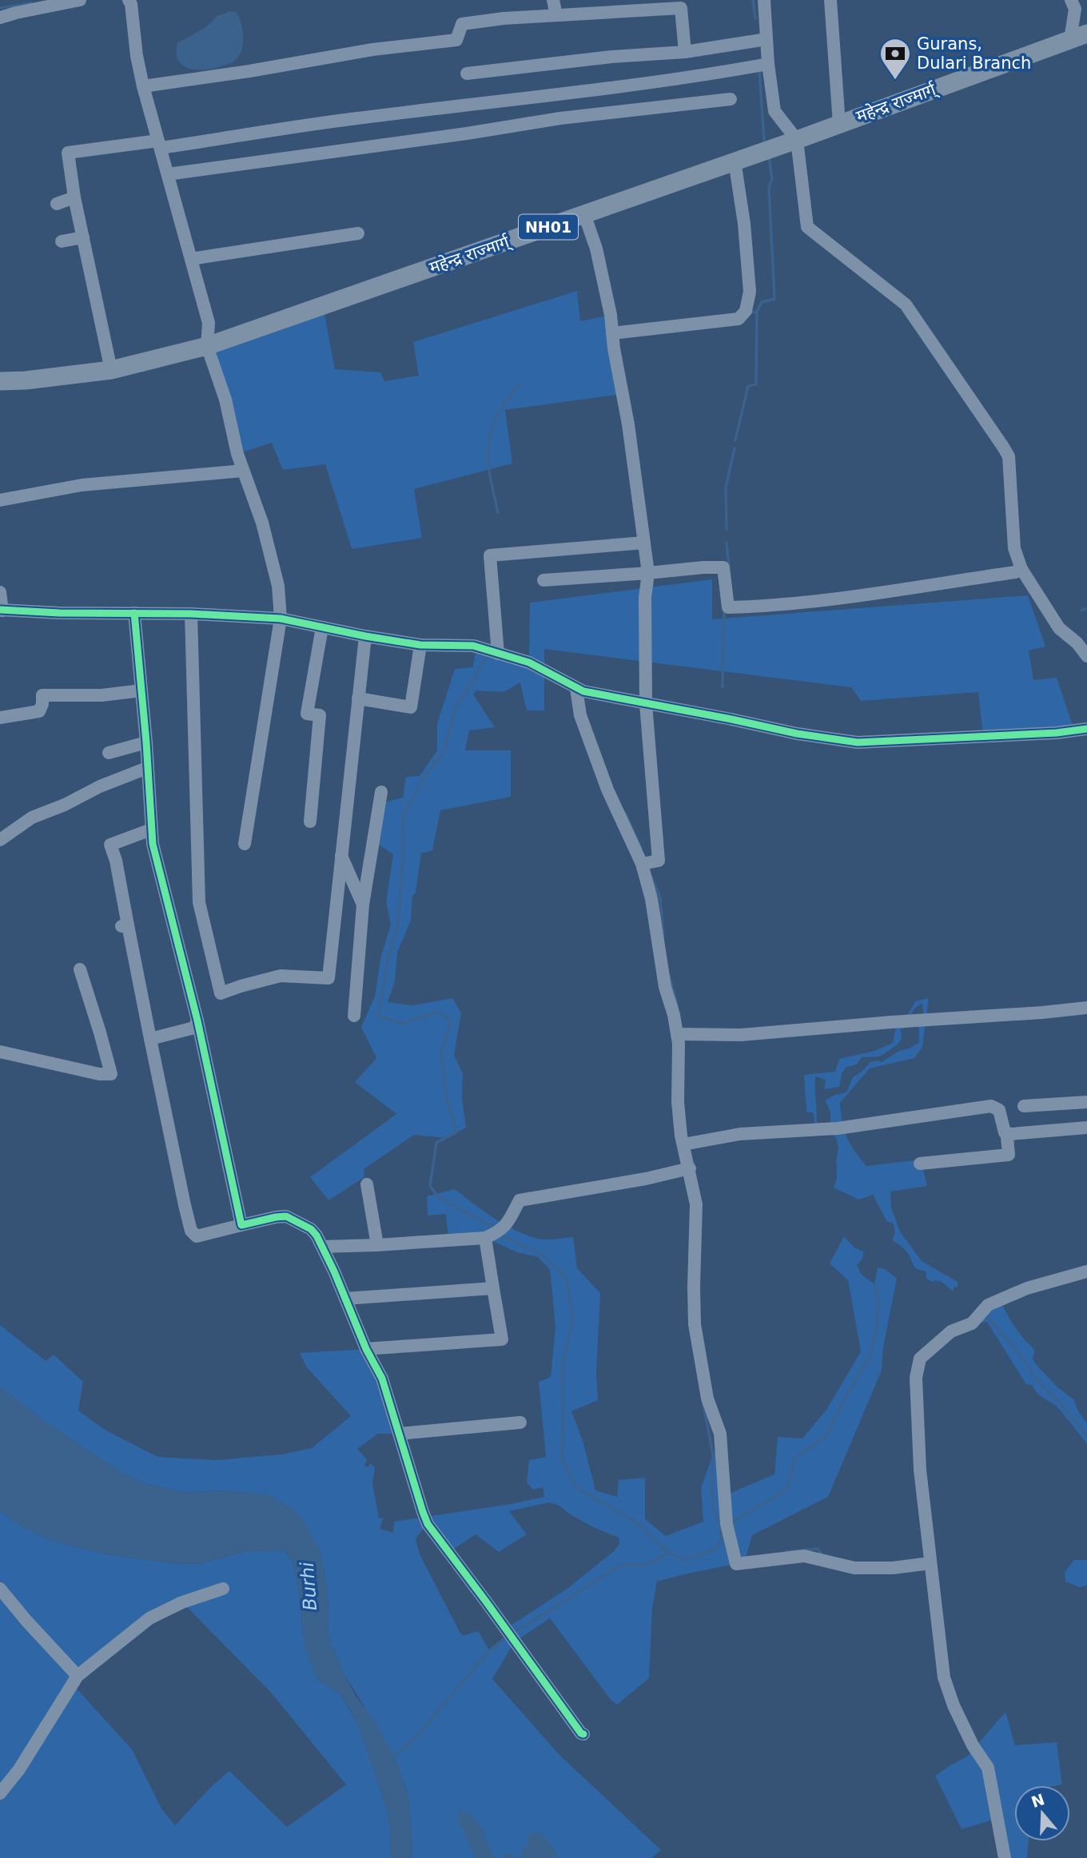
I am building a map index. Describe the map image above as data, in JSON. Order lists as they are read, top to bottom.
{
  "streets": {
    "highway": ["महेन्द्र राज्मार्ग्", "NH01"]
  },
  "water": ["Burhi"],
  "places": {
    "bank": ["Gurans, Dulari Branch"]
  },
  "north": "top"
}
